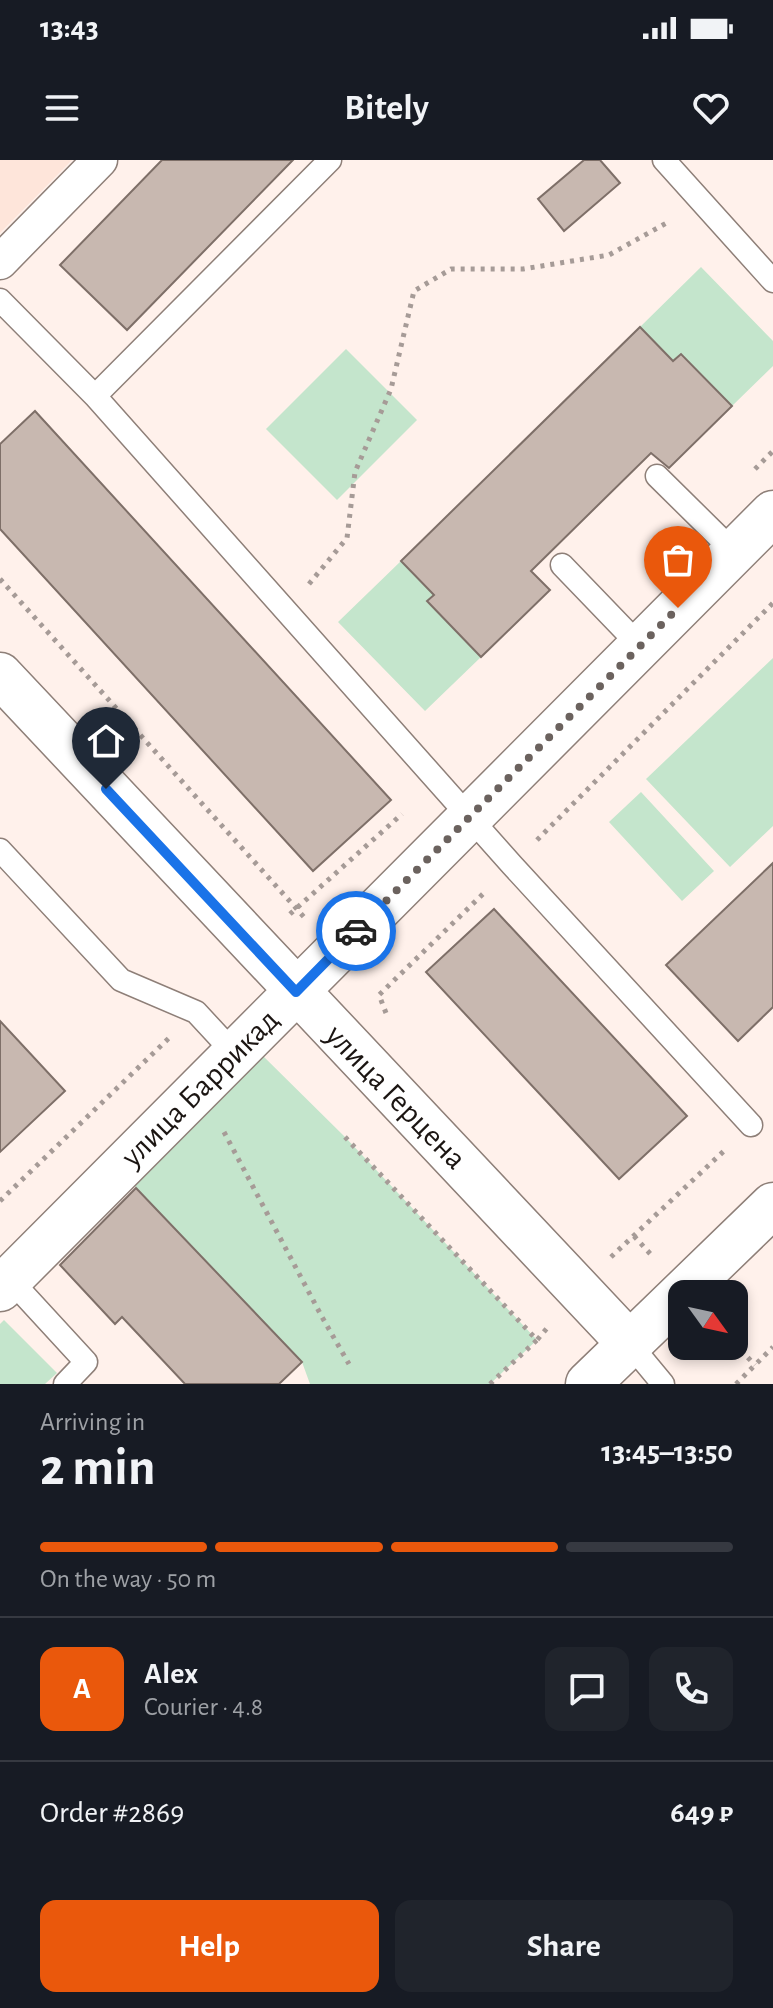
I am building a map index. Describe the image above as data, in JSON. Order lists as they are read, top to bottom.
{
  "streets": {
    "street": ["улица Баррикад", "улица Герцена"]
  },
  "crossings": [
    ["улица Баррикад", "улица Герцена"]
  ],
  "north": "bottom right",
  "page": {
    "status": "13:43",
    "header": "Bitely",
    "heading": ["2 min", "Arriving in", "13:45–13:50"],
    "panel": [
      "Alex",
      "Courier · 4.8",
      "Order #2869",
      "649 ₽"
    ],
    "bar": "On the way · 50 m",
    "round": "A",
    "buttons": ["Help", "Share"]
  }
}
